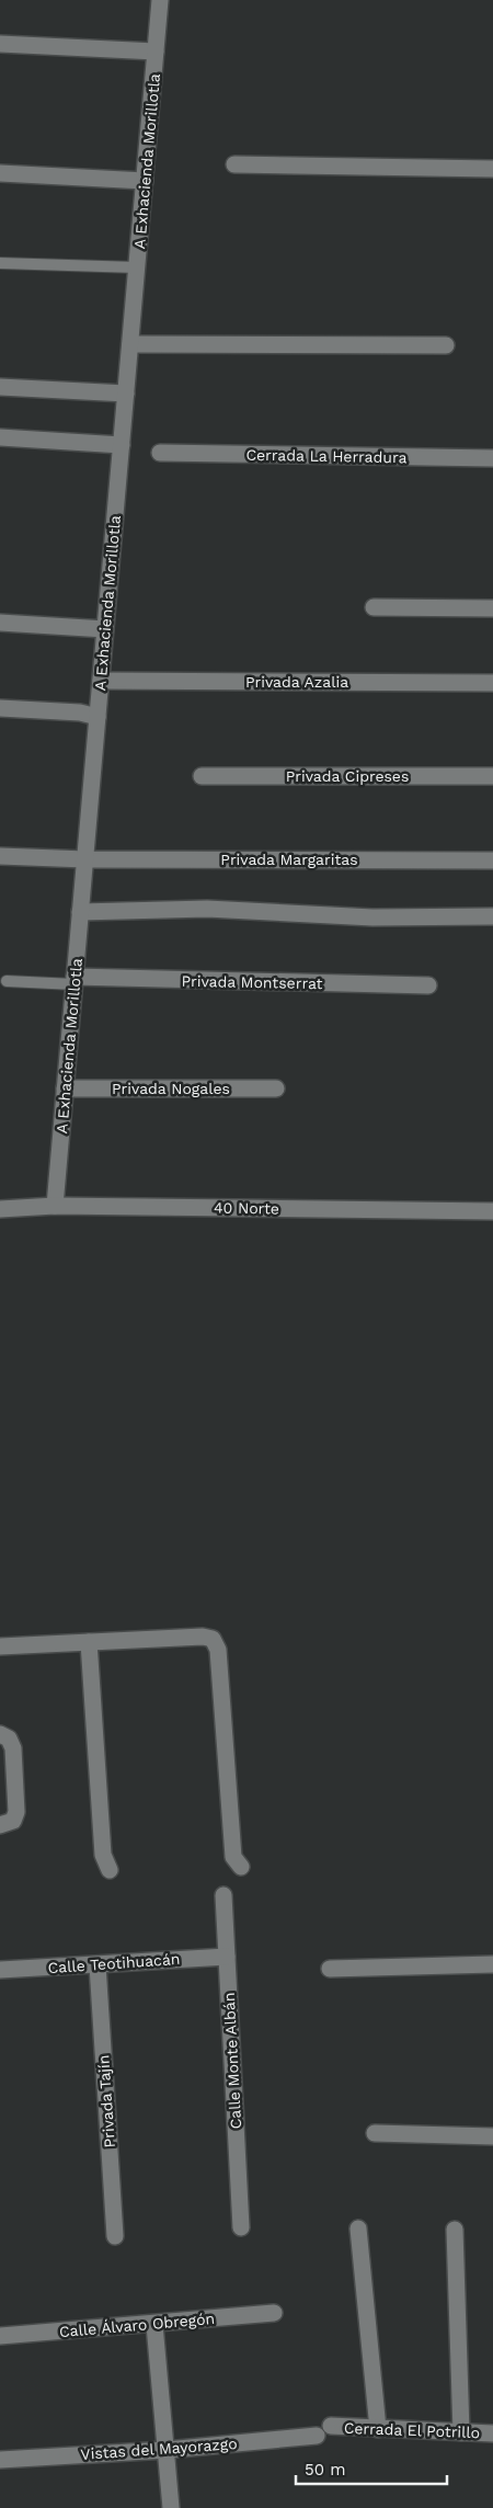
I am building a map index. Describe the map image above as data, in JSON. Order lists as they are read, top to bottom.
{
  "streets": {
    "street": [
      "A Exhacienda Morillotla",
      "Cerrada La Herradura",
      "Privada Azalia",
      "Privada Cipreses",
      "Privada Margaritas",
      "Privada Montserrat",
      "Privada Nogales",
      "40 Norte",
      "Calle Teotihuacán",
      "Calle Monte Albán",
      "Privada Tajín",
      "Calle Álvaro Obregón",
      "Cerrada El Potrillo",
      "Vistas del Mayorazgo"
    ]
  },
  "crossings": [
    ["A Exhacienda Morillotla", "Privada Azalia"],
    ["A Exhacienda Morillotla", "Privada Margaritas"],
    ["A Exhacienda Morillotla", "Privada Montserrat"],
    ["A Exhacienda Morillotla", "Privada Nogales"],
    ["A Exhacienda Morillotla", "40 Norte"],
    ["Calle Teotihuacán", "Calle Monte Albán"],
    ["Calle Teotihuacán", "Privada Tajín"]
  ],
  "scale_bar": "50 m"
}
